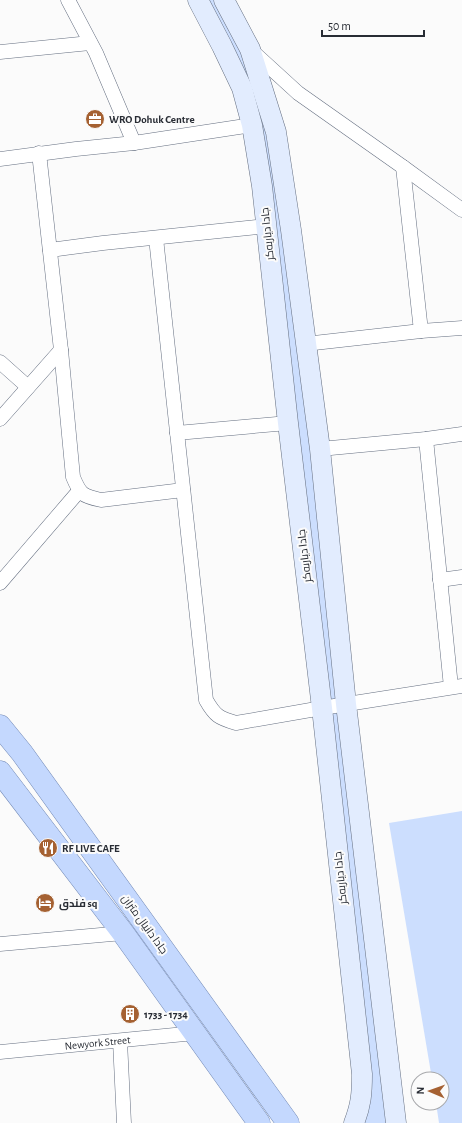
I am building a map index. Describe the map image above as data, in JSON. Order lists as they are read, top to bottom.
{
  "streets": {
    "main road": ["جادا دیاربه‌كر", "جادا دانيال متران"],
    "street": ["Newyork Street"]
  },
  "crossings": [
    ["جادا دانيال متران", "Newyork Street"]
  ],
  "places": {
    "office": ["WRO Dohuk Centre"],
    "restaurant": ["RF LIVE CAFE"],
    "hotel": ["فندق sq"],
    "building": ["1733 - 1734"]
  },
  "scale_bar": "50 m",
  "north": "left"
}
